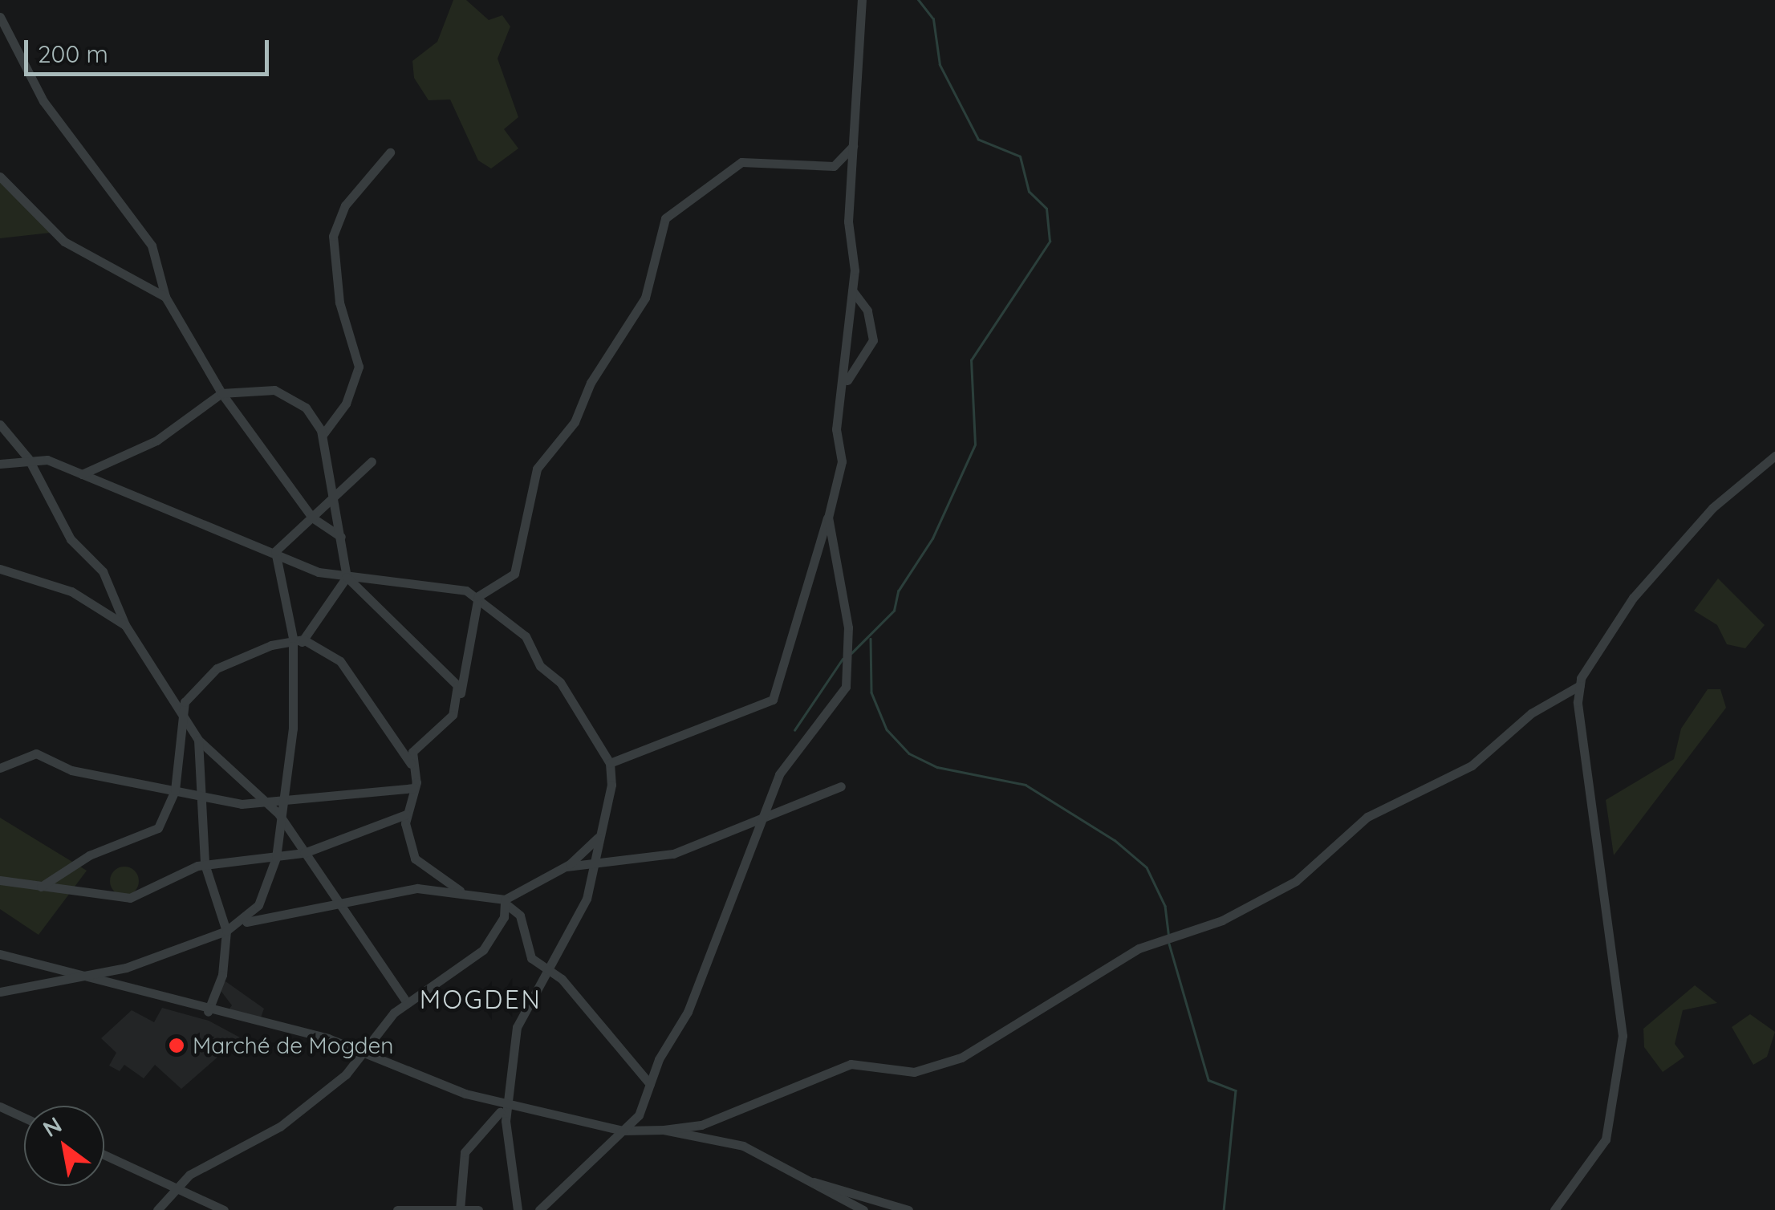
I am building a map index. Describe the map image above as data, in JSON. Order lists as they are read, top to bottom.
{
  "districts": ["MOGDEN"],
  "places": ["Marché de Mogden"],
  "scale_bar": "200 m",
  "north": "top left"
}
